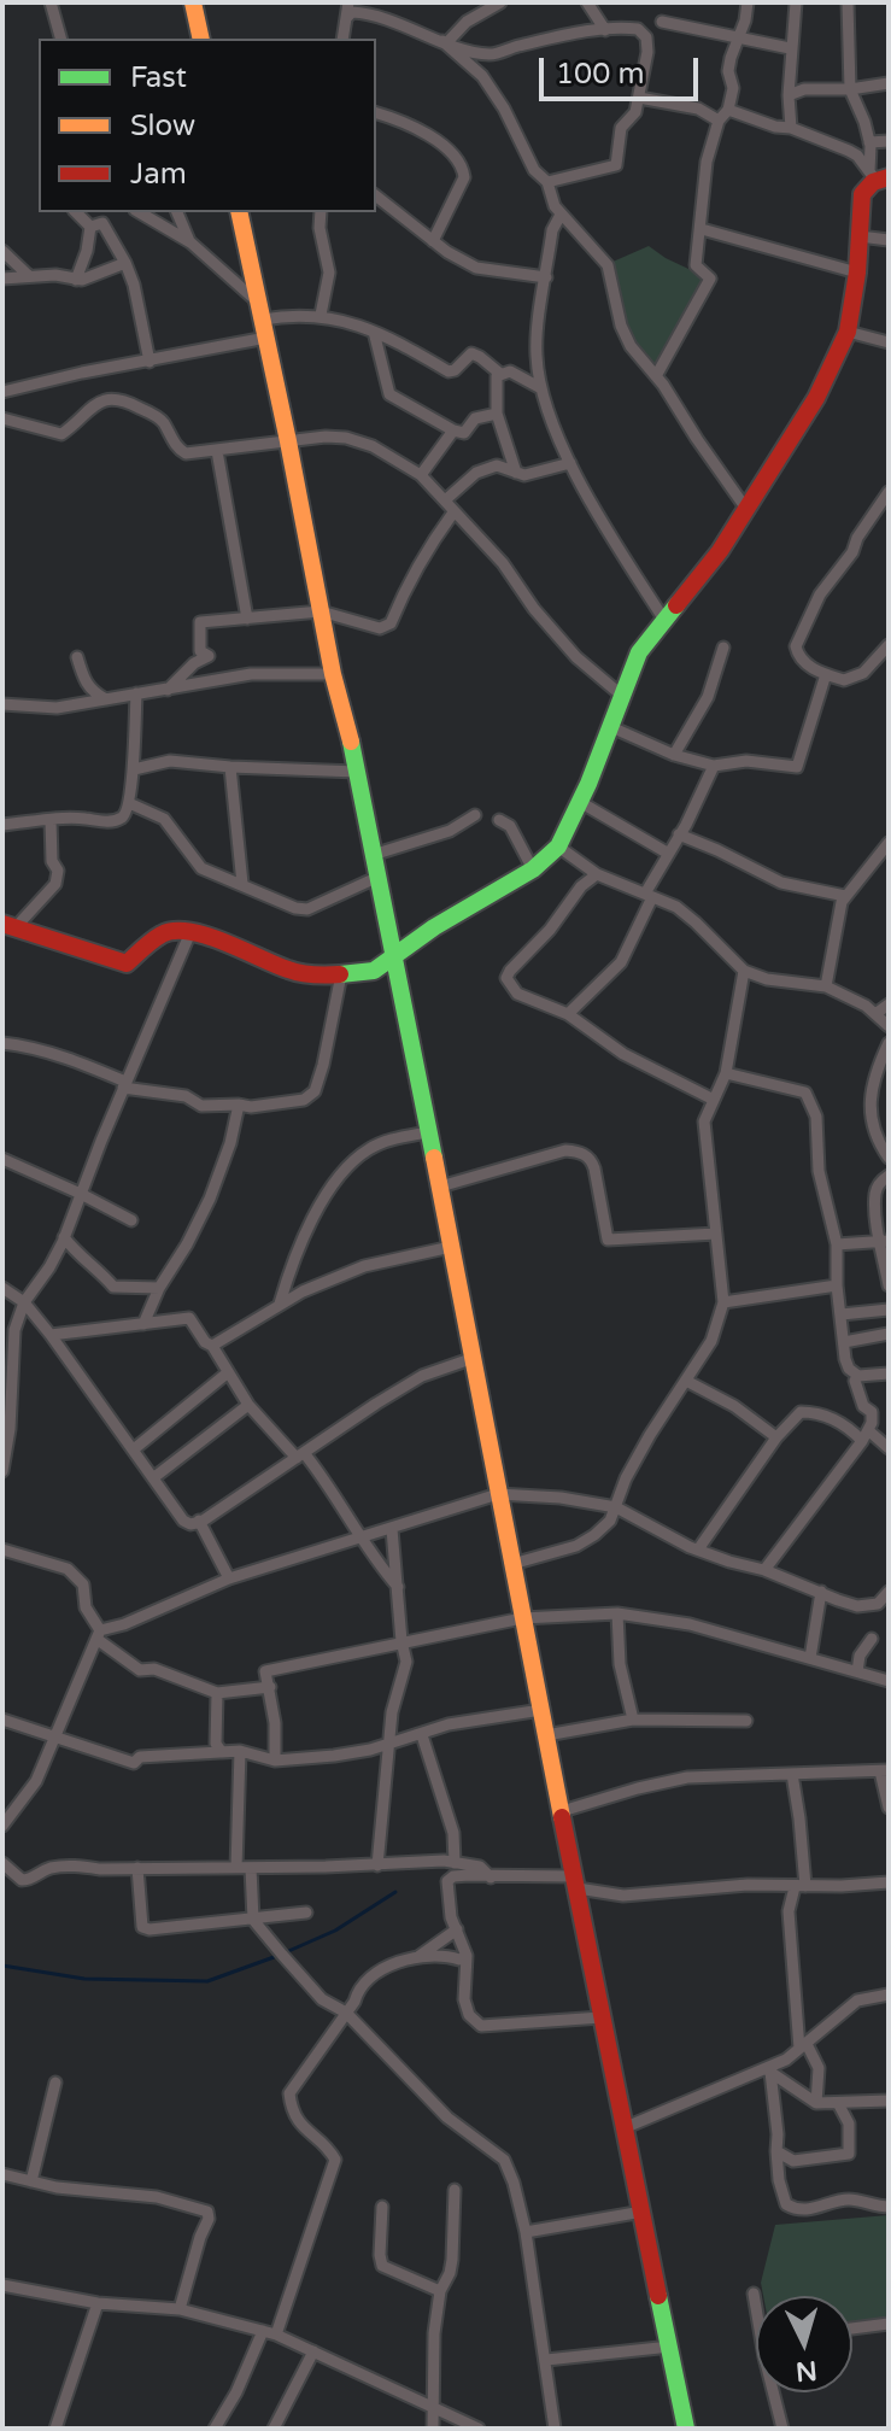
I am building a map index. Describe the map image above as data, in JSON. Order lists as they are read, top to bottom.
{
  "legend": ["Fast", "Slow", "Jam"],
  "scale_bar": "100 m",
  "north": "bottom"
}
